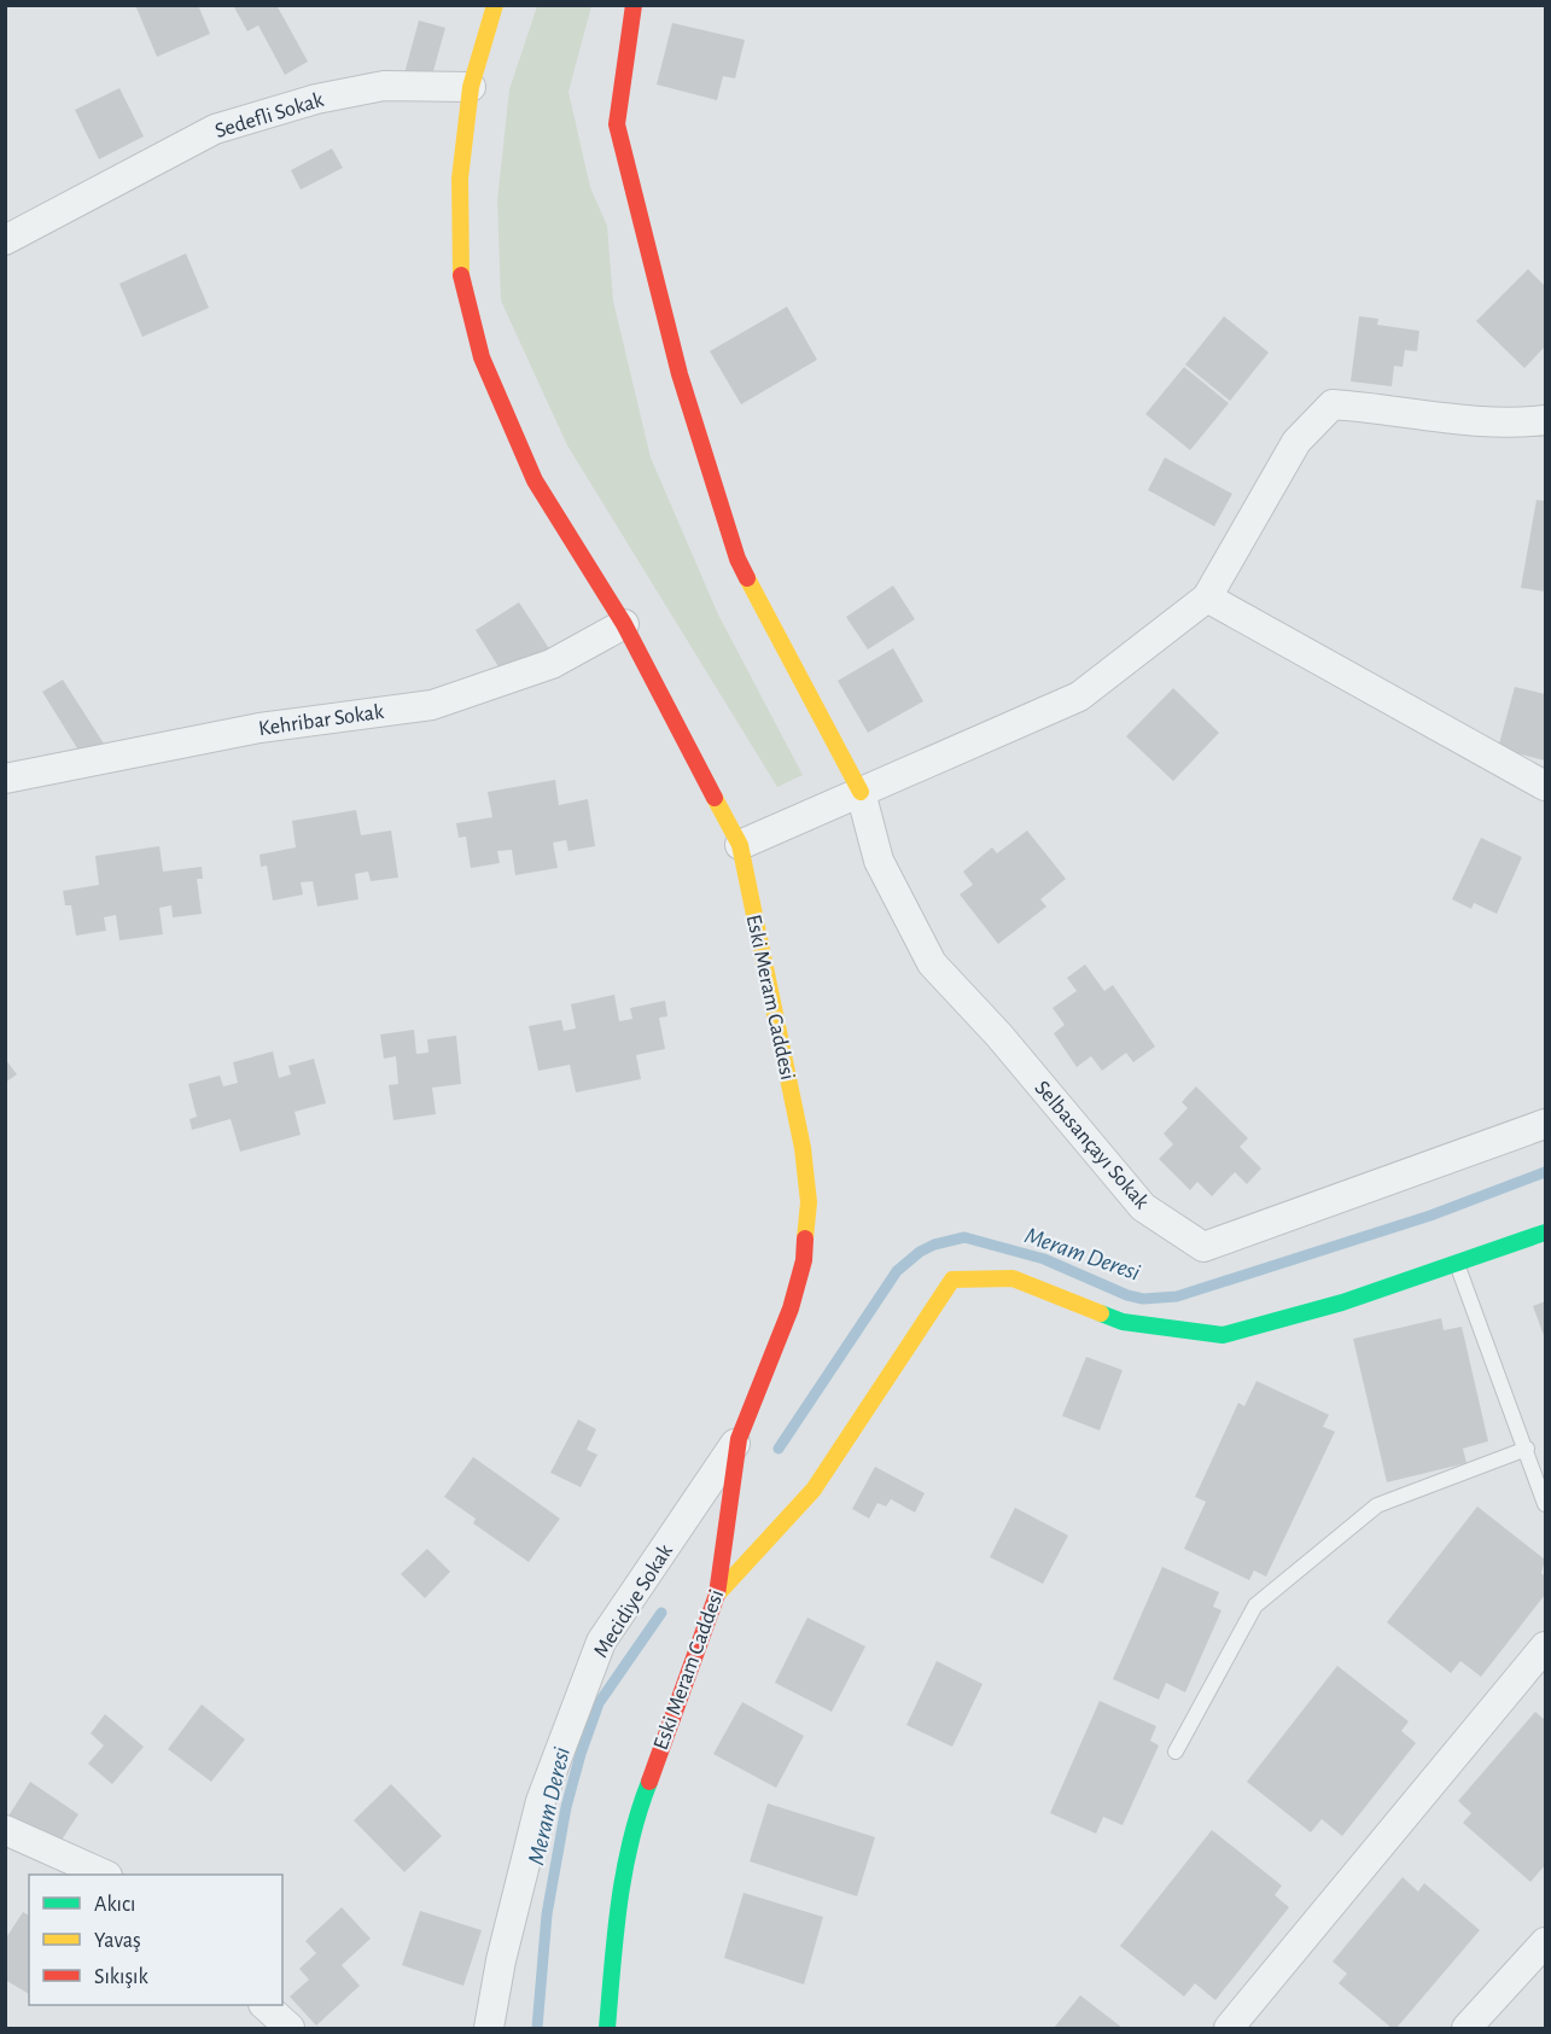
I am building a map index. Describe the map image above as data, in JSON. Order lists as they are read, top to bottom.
{
  "streets": {
    "street": [
      "Sedefli Sokak",
      "Kehribar Sokak",
      "Eski Meram Caddesi",
      "Selbasançayı Sokak",
      "Mecidiye Sokak"
    ]
  },
  "crossings": [
    ["Sedefli Sokak", "Eski Meram Caddesi"],
    ["Kehribar Sokak", "Eski Meram Caddesi"],
    ["Eski Meram Caddesi", "Mecidiye Sokak"]
  ],
  "water": ["Meram Deresi"],
  "legend": ["Akıcı", "Yavaş", "Sıkışık"]
}
